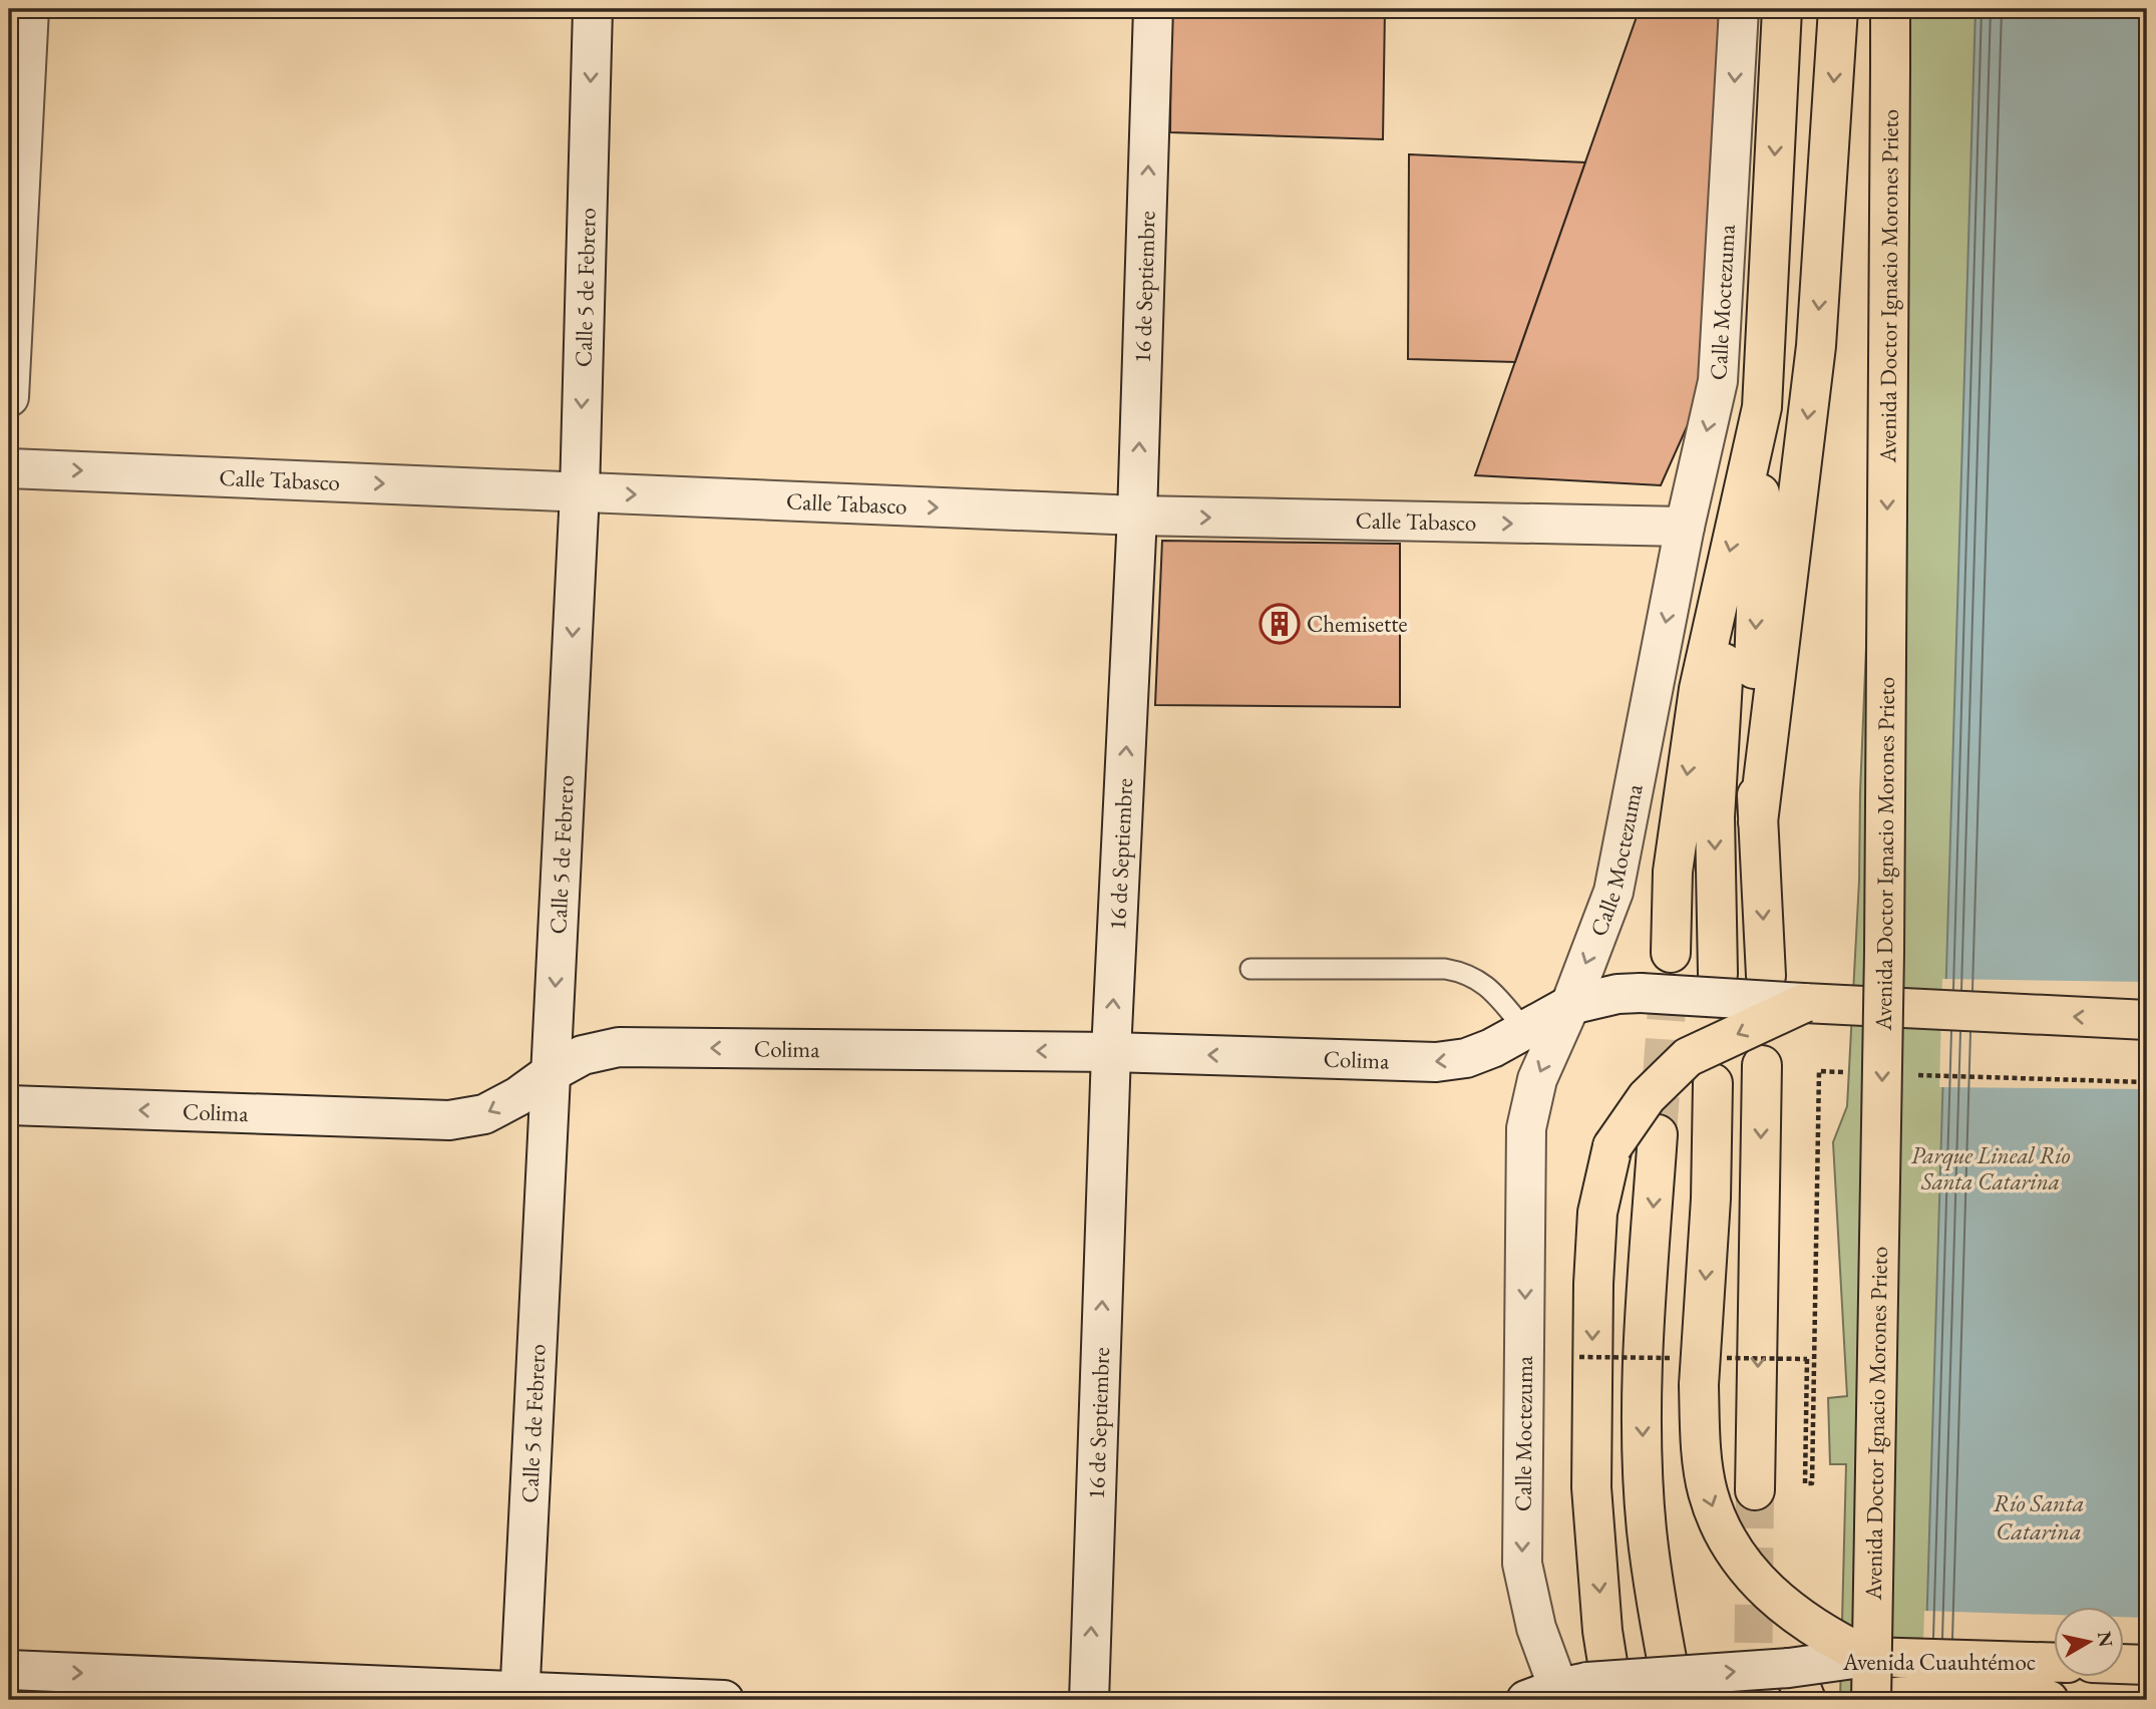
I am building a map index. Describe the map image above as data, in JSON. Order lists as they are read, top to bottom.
{
  "streets": {
    "highway": ["Avenida Doctor Ignacio Morones Prieto", "Avenida Cuauhtémoc"],
    "street": [
      "Calle 5 de Febrero",
      "16 de Septiembre",
      "Calle Moctezuma",
      "Calle Tabasco",
      "Colima"
    ]
  },
  "crossings": [
    ["Calle 5 de Febrero", "Calle Tabasco"],
    ["Calle 5 de Febrero", "Colima"],
    ["16 de Septiembre", "Calle Tabasco"],
    ["16 de Septiembre", "Colima"],
    ["Calle Moctezuma", "Calle Tabasco"],
    ["Calle Moctezuma", "Colima"],
    ["Calle Moctezuma", "Avenida Cuauhtémoc"]
  ],
  "one_way": [
    "Calle 5 de Febrero",
    "16 de Septiembre",
    "Calle Moctezuma",
    "Calle Tabasco",
    "Colima",
    "Avenida Cuauhtémoc"
  ],
  "water": ["Río Santa Catarina"],
  "parks": ["Parque Lineal Río Santa Catarina"],
  "places": {
    "building": ["Chemisette"]
  },
  "north": "right"
}
